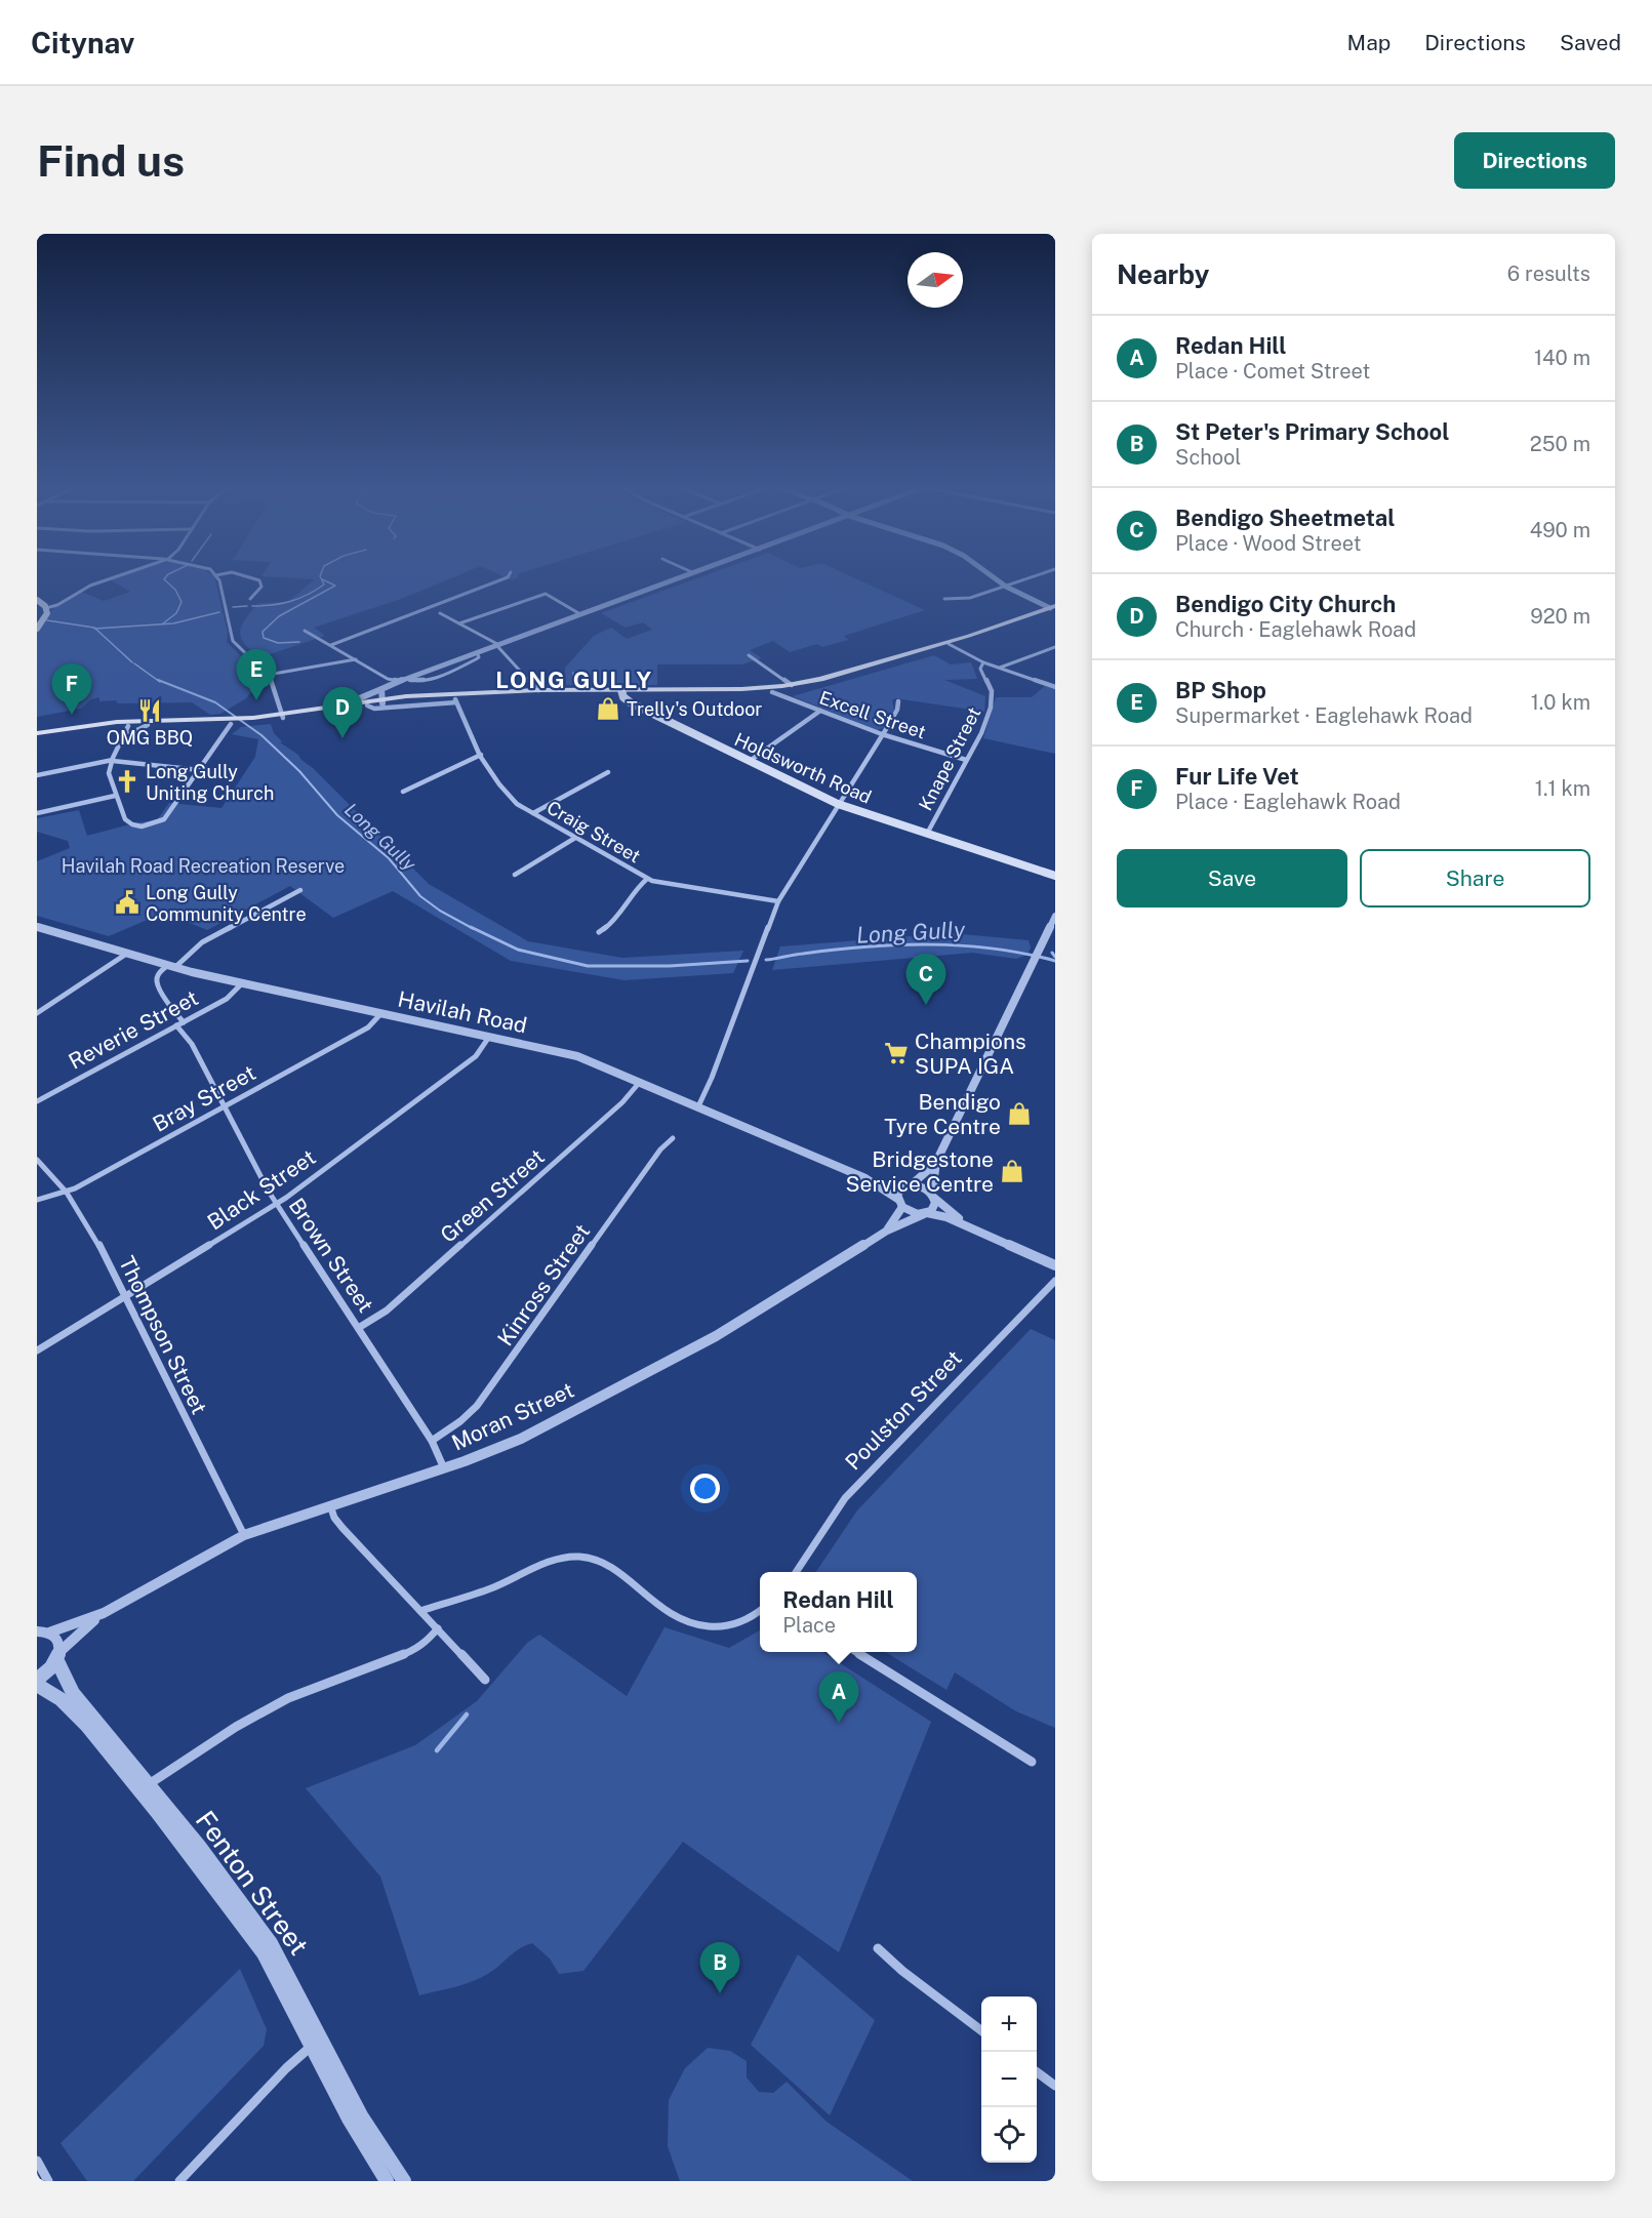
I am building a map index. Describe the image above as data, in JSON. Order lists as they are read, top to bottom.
{
  "streets": {
    "main road": ["Holdsworth Road"],
    "street": [
      "Excell Street",
      "Knape Street",
      "Craig Street",
      "Havilah Road",
      "Reverie Street",
      "Bray Street",
      "Black Street",
      "Green Street",
      "Brown Street",
      "Kinross Street",
      "Thompson Street",
      "Poulston Street",
      "Moran Street",
      "Fenton Street"
    ]
  },
  "crossings": [
    ["Excell Street", "Knape Street"],
    ["Knape Street", "Holdsworth Road"],
    ["Havilah Road", "Reverie Street"],
    ["Havilah Road", "Bray Street"],
    ["Havilah Road", "Black Street"],
    ["Havilah Road", "Green Street"],
    ["Havilah Road", "Moran Street"],
    ["Reverie Street", "Brown Street"],
    ["Bray Street", "Brown Street"],
    ["Bray Street", "Thompson Street"],
    ["Black Street", "Brown Street"],
    ["Black Street", "Thompson Street"],
    ["Green Street", "Brown Street"],
    ["Brown Street", "Kinross Street"],
    ["Brown Street", "Moran Street"],
    ["Thompson Street", "Moran Street"],
    ["Moran Street", "Fenton Street"]
  ],
  "districts": ["LONG GULLY"],
  "water": ["Long Gully"],
  "parks": ["Havilah Road Recreation Reserve"],
  "places": {
    "shop": ["Trelly's Outdoor", "Bendigo Tyre Centre", "Bridgestone Service Centre"],
    "restaurant": ["OMG BBQ"],
    "church": ["Long Gully Uniting Church"],
    "public building": ["Long Gully Community Centre"],
    "supermarket": ["Champions SUPA IGA"]
  },
  "north": "right",
  "page": {
    "header": "Citynav",
    "nav": ["Map", "Directions", "Saved"],
    "buttons": [
      "Directions",
      ["Save", "Share"]
    ],
    "title": "Find us",
    "heading": ["Nearby", "6 results"],
    "list": [
      {
        "mark": "A",
        "name": "Redan Hill",
        "note": "Place · Comet Street",
        "value": "140 m"
      },
      {
        "mark": "B",
        "name": "St Peter's Primary School",
        "note": "School",
        "value": "250 m"
      },
      {
        "mark": "C",
        "name": "Bendigo Sheetmetal",
        "note": "Place · Wood Street",
        "value": "490 m"
      },
      {
        "mark": "D",
        "name": "Bendigo City Church",
        "note": "Church · Eaglehawk Road",
        "value": "920 m"
      },
      {
        "mark": "E",
        "name": "BP Shop",
        "note": "Supermarket · Eaglehawk Road",
        "value": "1.0 km"
      },
      {
        "mark": "F",
        "name": "Fur Life Vet",
        "note": "Place · Eaglehawk Road",
        "value": "1.1 km"
      }
    ],
    "pins": [
      "E",
      "F",
      "D",
      "C",
      "A",
      "B"
    ],
    "popup": ["Redan Hill", "Place"],
    "map_buttons": ["+", "−"]
  }
}
